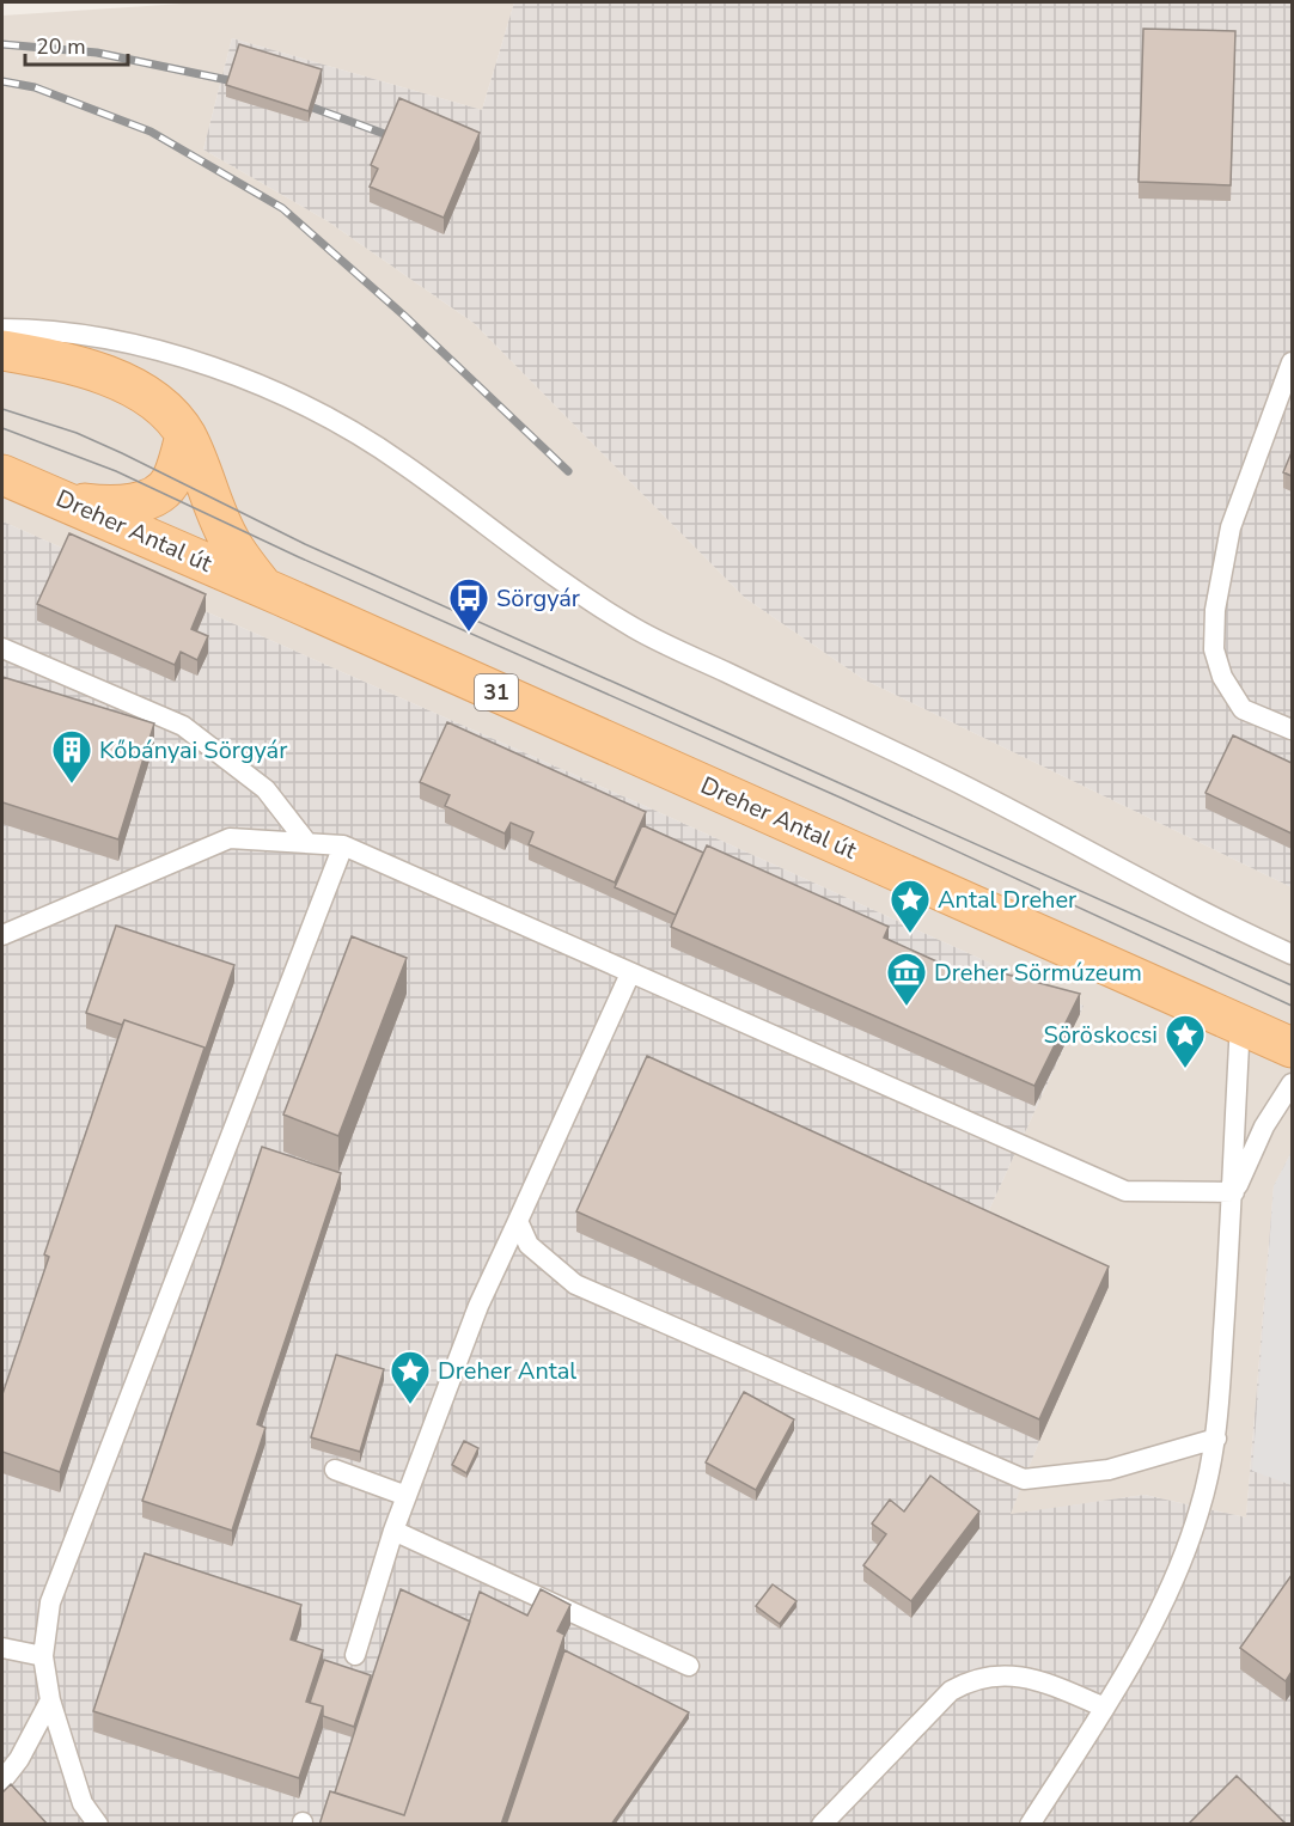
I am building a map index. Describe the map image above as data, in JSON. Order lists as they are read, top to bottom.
{
  "streets": {
    "main road": ["Dreher Antal út", "31"]
  },
  "places": {
    "bus stop": ["Sörgyár"],
    "building": ["Kőbányai Sörgyár"],
    "place": ["Antal Dreher", "Söröskocsi", "Dreher Antal"],
    "museum": ["Dreher Sörmúzeum"]
  },
  "scale_bar": "20 m"
}
